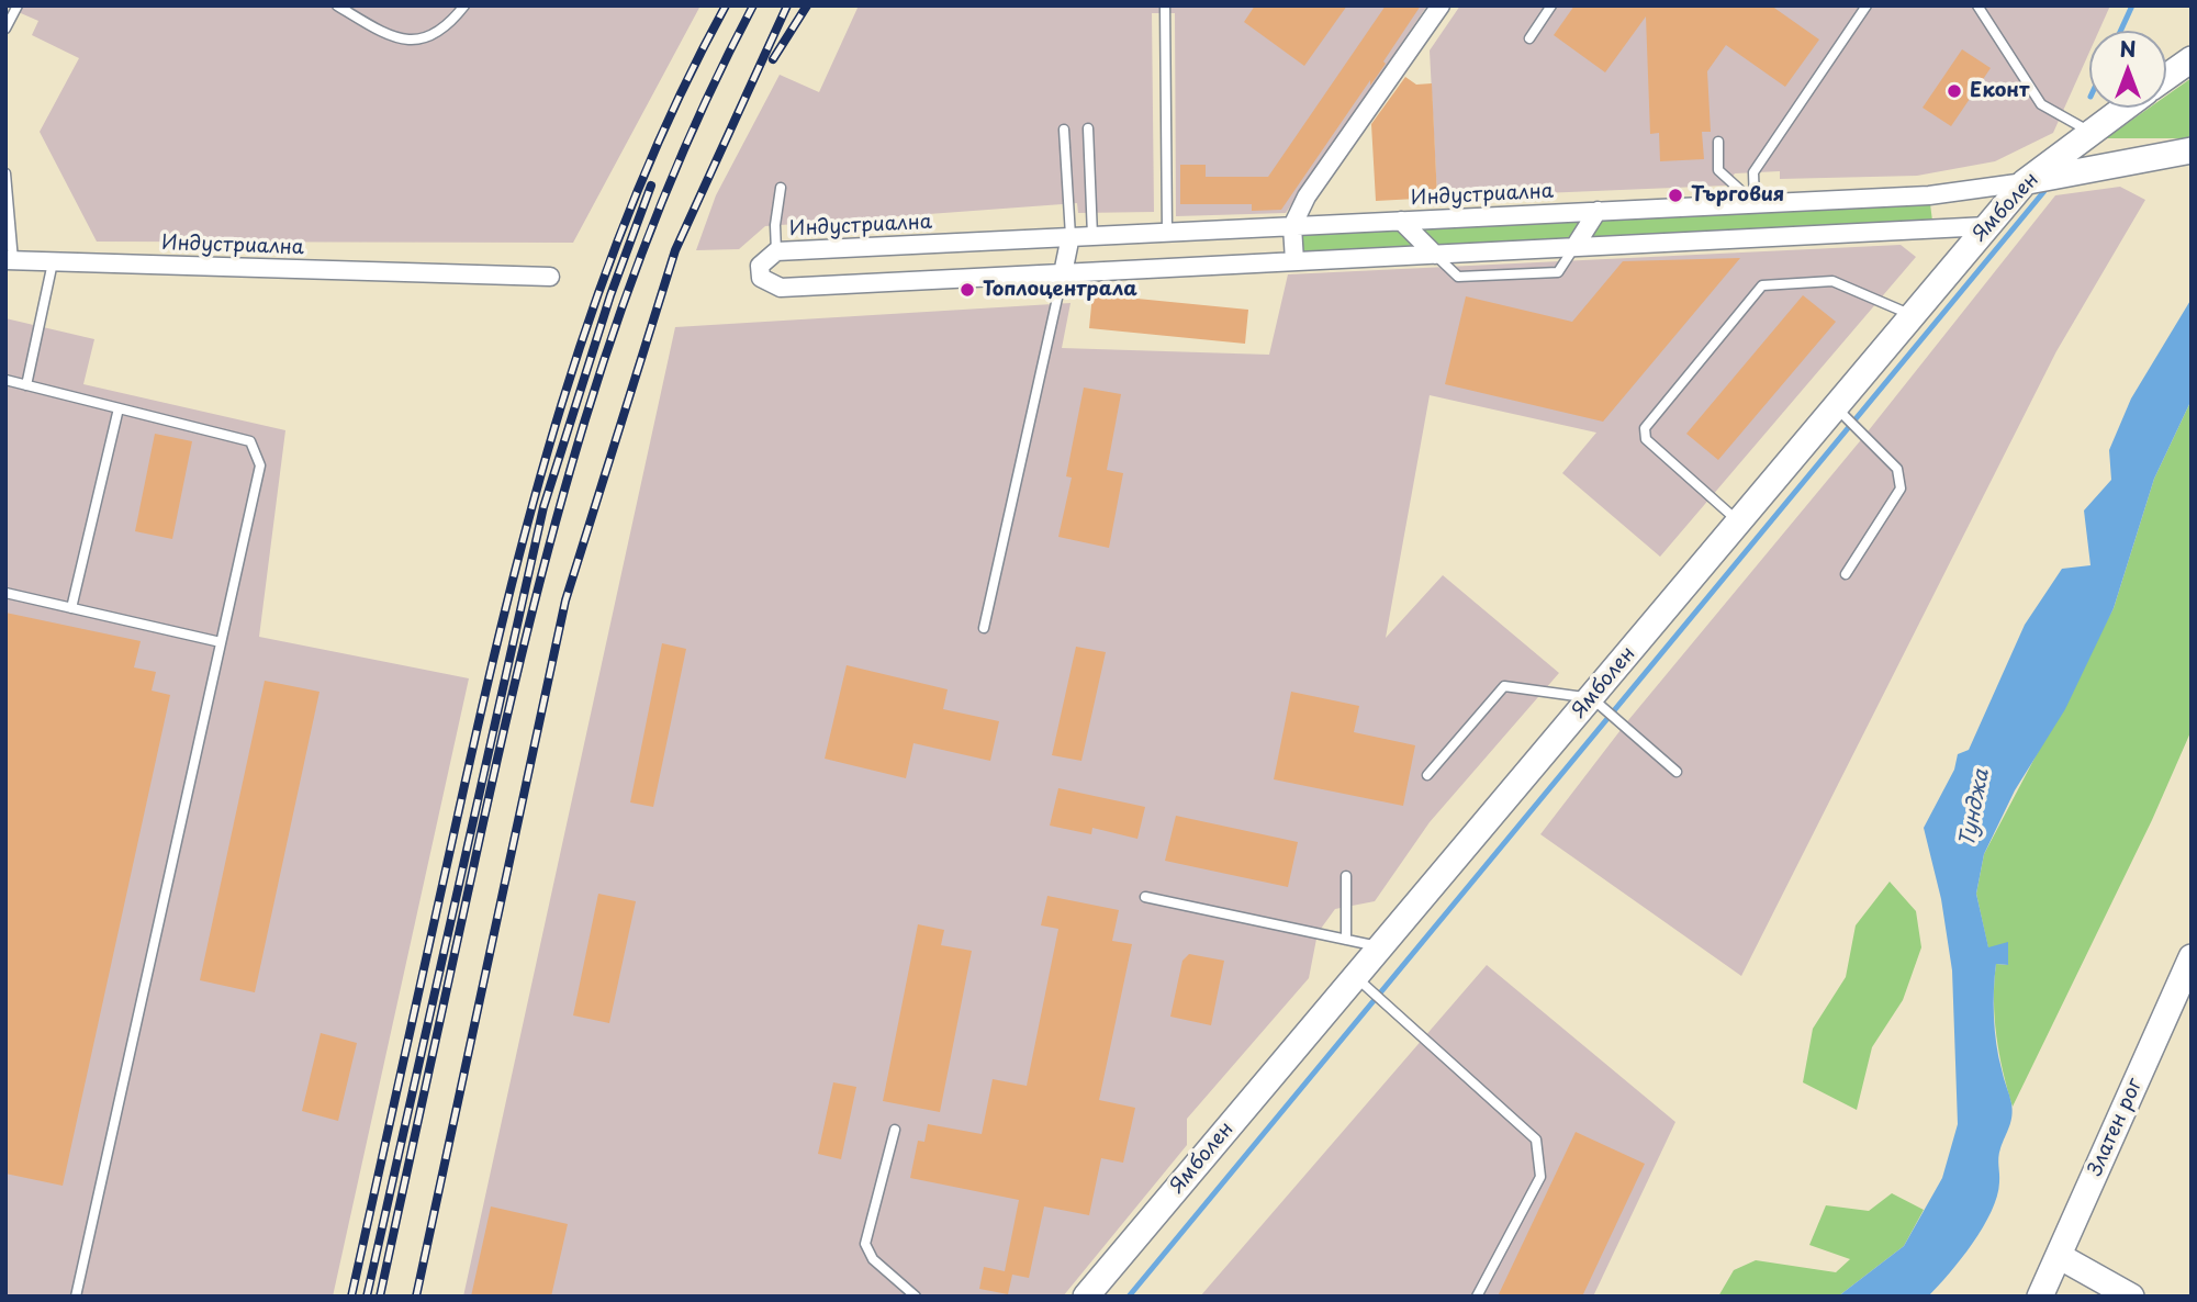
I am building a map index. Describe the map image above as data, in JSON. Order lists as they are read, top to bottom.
{
  "streets": {
    "main road": ["Ямболен", "Златен рог"],
    "street": ["Индустриална"]
  },
  "crossings": [
    ["Индустриална", "Ямболен"]
  ],
  "water": ["Тунджа"],
  "places": ["Еконт", "Търговия", "Топлоцентрала"],
  "north": "top"
}
